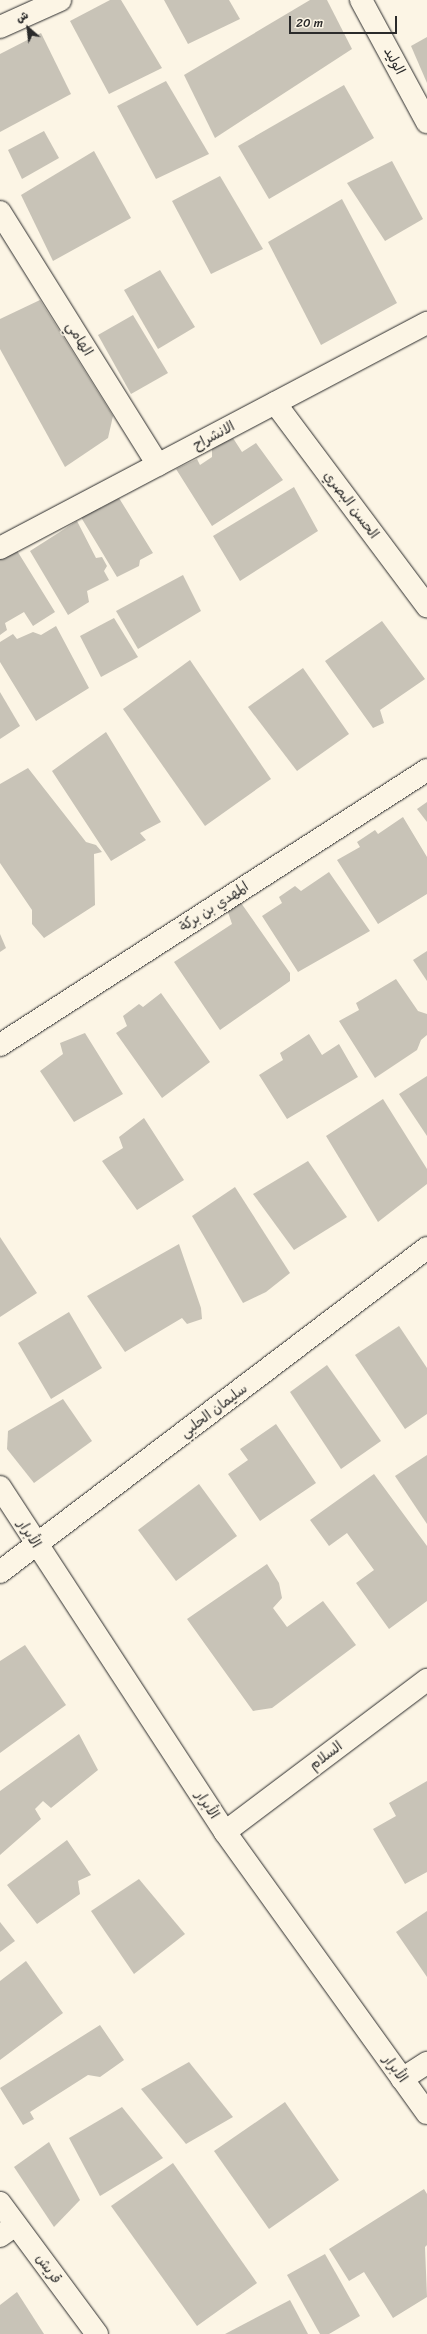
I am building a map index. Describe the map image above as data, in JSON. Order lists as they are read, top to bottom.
{
  "streets": {
    "street": [
      "الوليد",
      "الهامي",
      "الانشراح",
      "الحسن البصري",
      "المهدي بن بركة",
      "سليمان الحلبي",
      "الأبرار",
      "السلام",
      "قريش"
    ]
  },
  "crossings": [
    ["الهامي", "الانشراح"],
    ["الانشراح", "الحسن البصري"],
    ["سليمان الحلبي", "الأبرار"],
    ["الأبرار", "السلام"]
  ],
  "scale_bar": "20 m",
  "north": "top left"
}
